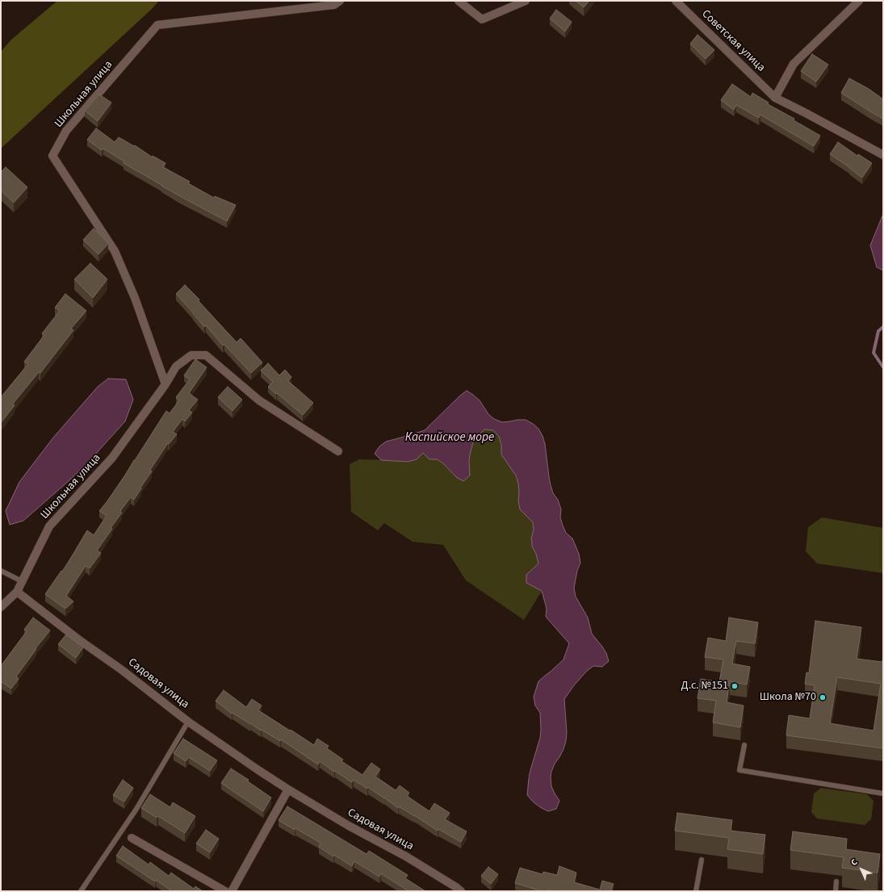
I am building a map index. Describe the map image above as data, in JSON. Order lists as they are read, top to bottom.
{
  "streets": {
    "street": ["Советская улица", "Школьная улица", "Садовая улица"]
  },
  "crossings": [
    ["Школьная улица", "Садовая улица"]
  ],
  "water": ["Каспийское море"],
  "places": ["Д.с. №151", "Школа №70"],
  "north": "top left"
}
